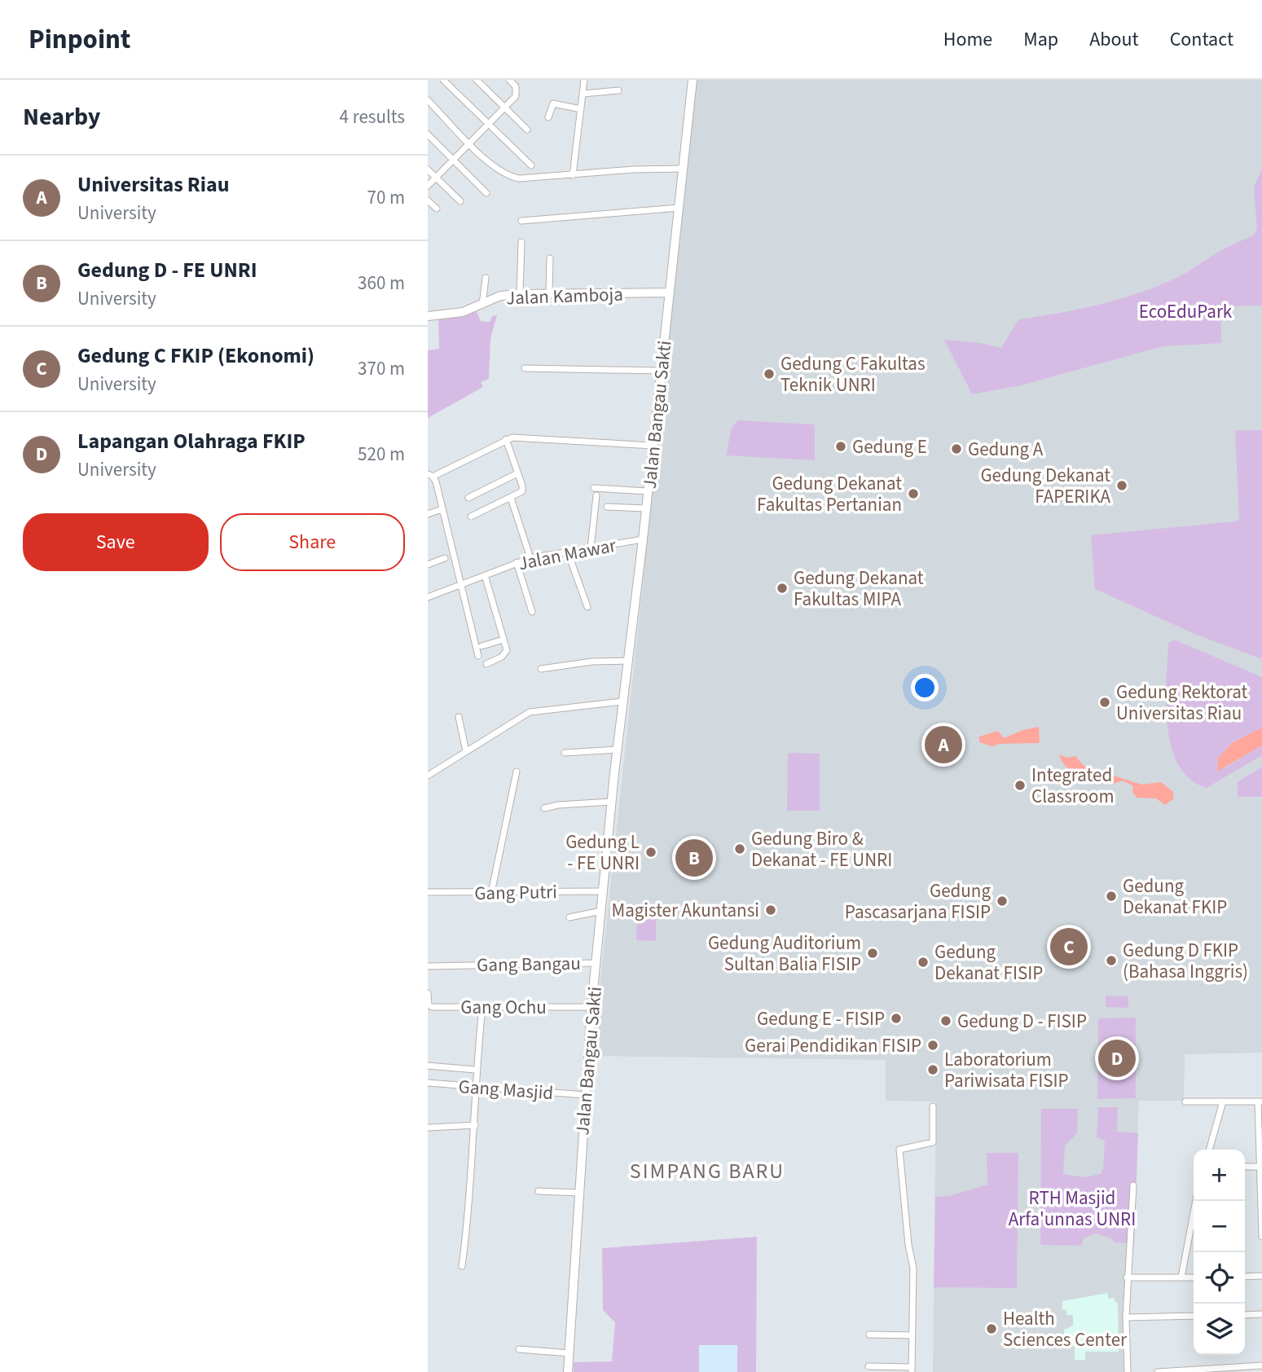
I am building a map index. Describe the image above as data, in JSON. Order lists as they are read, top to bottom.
{
  "streets": {
    "street": [
      "Jalan Kamboja",
      "Jalan Bangau Sakti",
      "Jalan Mawar",
      "Gang Putri",
      "Gang Bangau",
      "Gang Ochu",
      "Gang Masjid"
    ]
  },
  "crossings": [
    ["Jalan Kamboja", "Jalan Bangau Sakti"],
    ["Jalan Bangau Sakti", "Jalan Mawar"],
    ["Jalan Bangau Sakti", "Gang Putri"],
    ["Jalan Bangau Sakti", "Gang Bangau"],
    ["Jalan Bangau Sakti", "Gang Ochu"],
    ["Jalan Bangau Sakti", "Gang Masjid"]
  ],
  "districts": ["SIMPANG BARU"],
  "parks": ["EcoEduPark", "RTH Masjid Arfa'unnas UNRI"],
  "places": [
    "Gedung C Fakultas Teknik UNRI",
    "Gedung E",
    "Gedung A",
    "Gedung Dekanat FAPERIKA",
    "Gedung Dekanat Fakultas Pertanian",
    "Gedung Dekanat Fakultas MIPA",
    "Gedung Rektorat Universitas Riau",
    "Integrated Classroom",
    "Gedung Biro & Dekanat - FE UNRI",
    "Gedung L - FE UNRI",
    "Gedung Dekanat FKIP",
    "Gedung Pascasarjana FISIP",
    "Magister Akuntansi",
    "Gedung Auditorium Sultan Balia FISIP",
    "Gedung D FKIP (Bahasa Inggris)",
    "Gedung Dekanat FISIP",
    "Gedung E - FISIP",
    "Gedung D - FISIP",
    "Gerai Pendidikan FISIP",
    "Laboratorium Pariwisata FISIP",
    "Health Sciences Center"
  ],
  "page": {
    "header": "Pinpoint",
    "nav": [
      "Home",
      "Map",
      "About",
      "Contact"
    ],
    "heading": ["Nearby", "4 results"],
    "list": [
      {
        "mark": "A",
        "name": "Universitas Riau",
        "note": "University",
        "value": "70 m"
      },
      {
        "mark": "B",
        "name": "Gedung D - FE UNRI",
        "note": "University",
        "value": "360 m"
      },
      {
        "mark": "C",
        "name": "Gedung C FKIP (Ekonomi)",
        "note": "University",
        "value": "370 m"
      },
      {
        "mark": "D",
        "name": "Lapangan Olahraga FKIP",
        "note": "University",
        "value": "520 m"
      }
    ],
    "buttons": ["Save", "Share"],
    "pins": [
      "A",
      "B",
      "C",
      "D"
    ],
    "map_buttons": ["+", "−"]
  }
}
